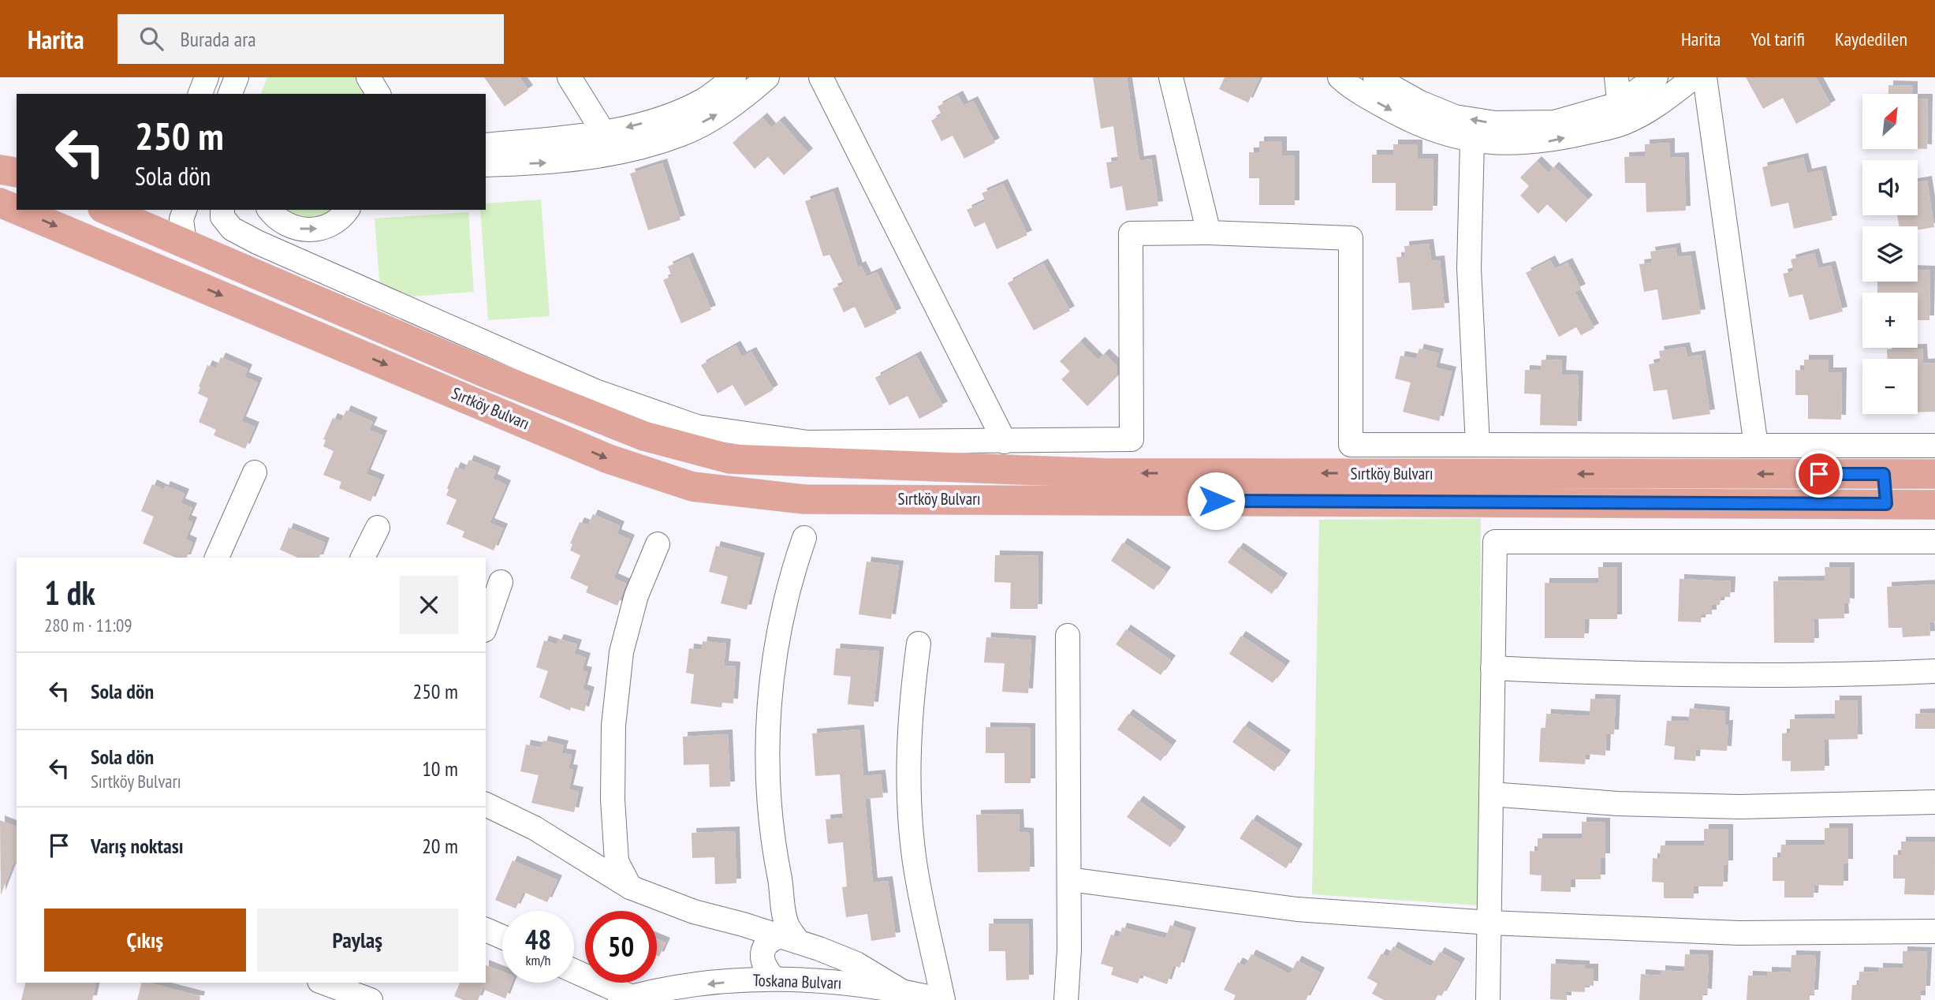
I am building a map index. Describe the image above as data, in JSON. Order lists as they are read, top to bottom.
{
  "streets": {
    "main road": ["Sırtköy Bulvarı"],
    "street": ["Toskana Bulvarı"]
  },
  "one_way": ["Toskana Bulvarı"],
  "north": "top right",
  "page": {
    "header": "Harita",
    "search": "Burada ara",
    "nav": ["Harita", "Yol tarifi", "Kaydedilen"],
    "map_buttons": ["+", "−"],
    "turn": ["250 m", "Sola dön"],
    "heading": ["1 dk", "280 m · 11:09"],
    "list": [
      {
        "name": "Sola dön",
        "value": "250 m"
      },
      {
        "name": "Sola dön",
        "note": "Sırtköy Bulvarı",
        "value": "10 m"
      },
      {
        "name": "Varış noktası",
        "value": "20 m"
      }
    ],
    "buttons": ["Çıkış", "Paylaş"],
    "speed": "48 km/h",
    "limit": "50"
  }
}
